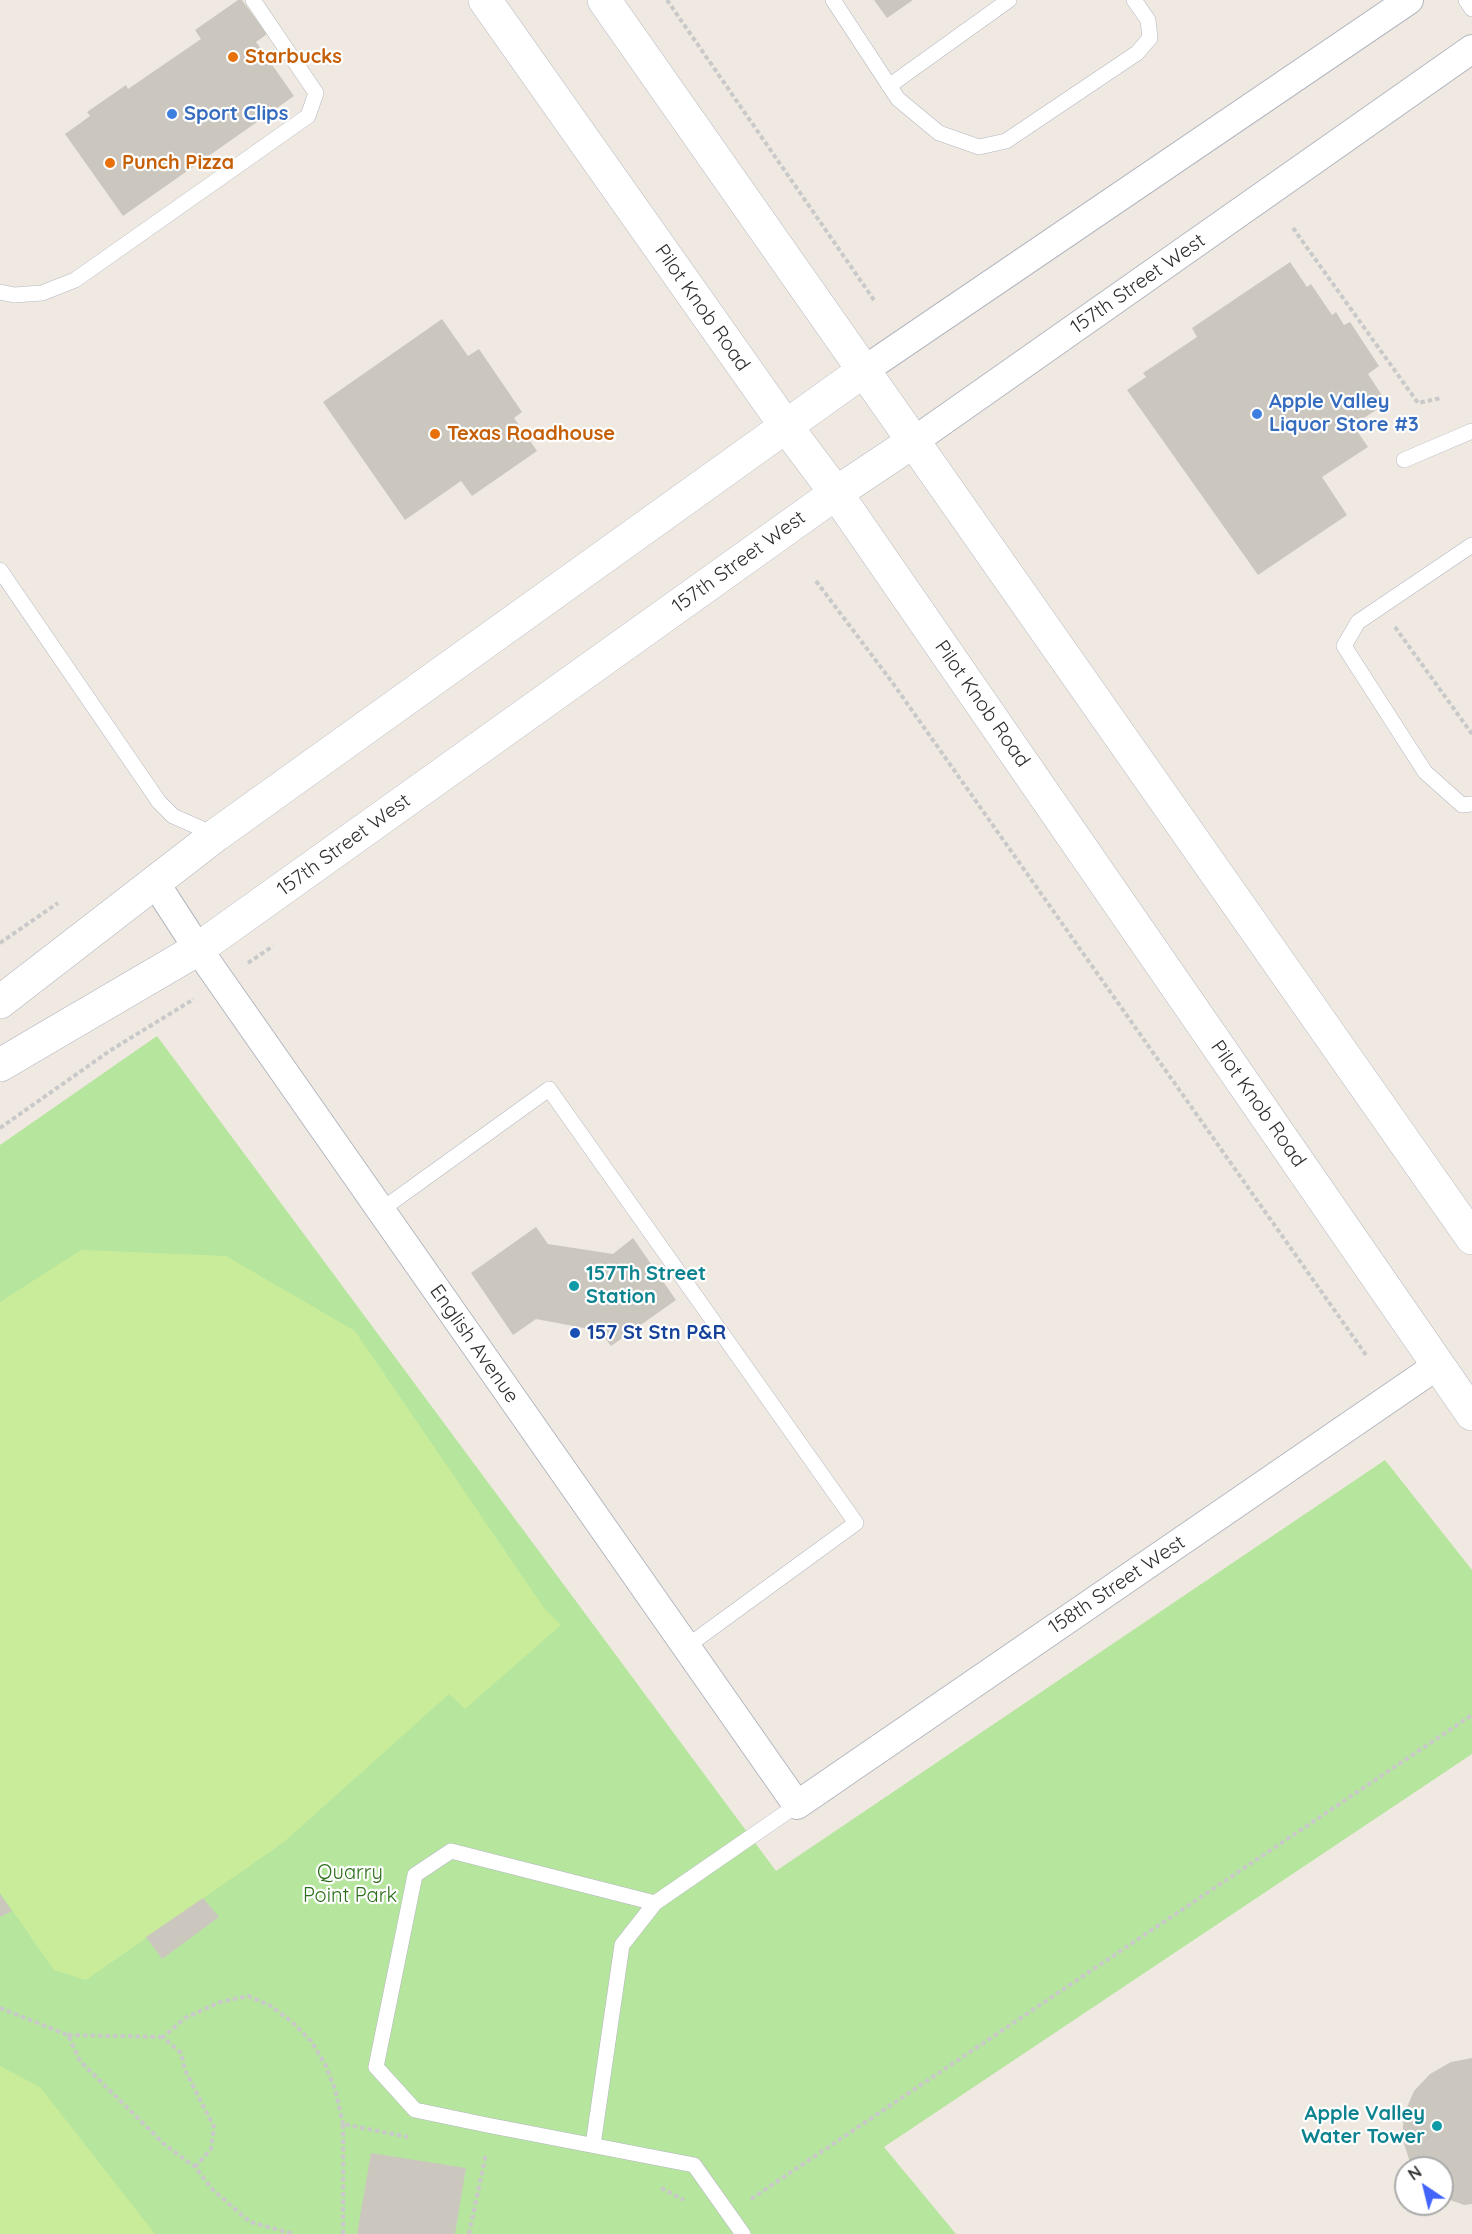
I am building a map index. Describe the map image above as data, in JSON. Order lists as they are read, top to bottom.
{
  "streets": {
    "main road": ["157th Street West", "Pilot Knob Road"],
    "street": ["English Avenue", "158th Street West"]
  },
  "crossings": [
    ["157th Street West", "Pilot Knob Road"],
    ["157th Street West", "English Avenue"],
    ["Pilot Knob Road", "158th Street West"],
    ["English Avenue", "158th Street West"]
  ],
  "parks": ["Quarry Point Park"],
  "places": [
    "Starbucks",
    "Sport Clips",
    "Punch Pizza",
    "Apple Valley Liquor Store #3",
    "Texas Roadhouse",
    "157Th Street Station",
    "157 St Stn P&R",
    "Apple Valley Water Tower"
  ],
  "north": "top left"
}
